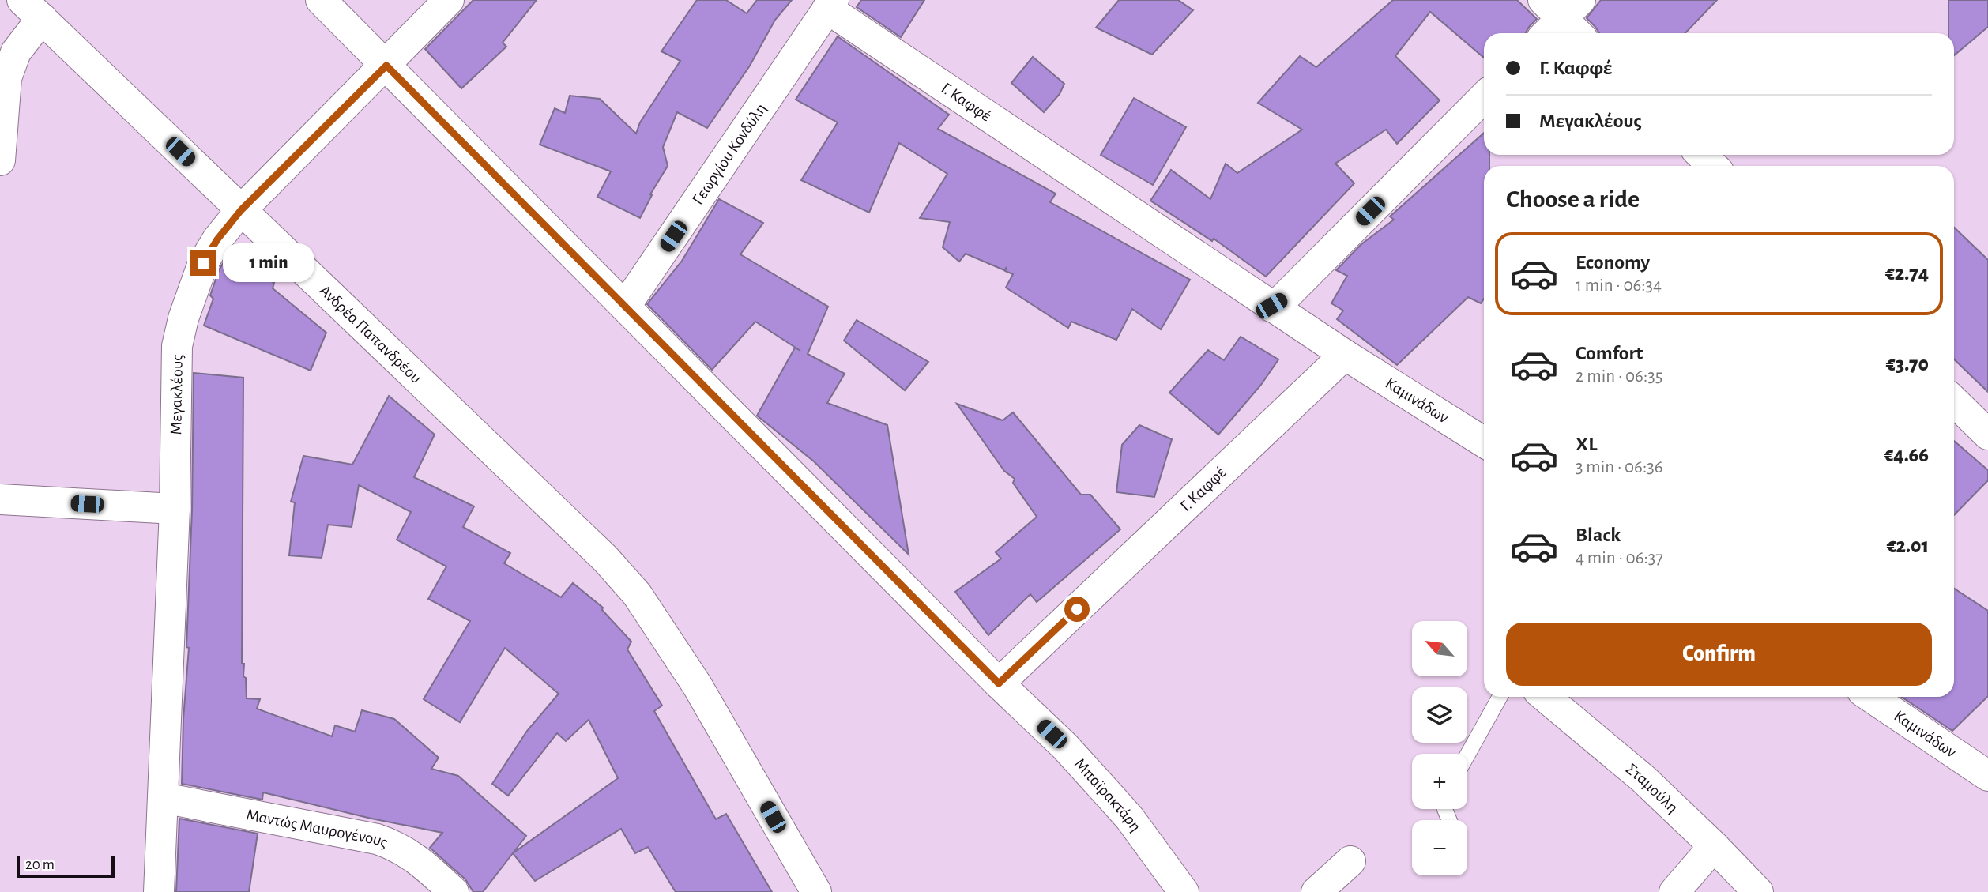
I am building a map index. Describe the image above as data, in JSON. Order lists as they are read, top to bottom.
{
  "streets": {
    "street": [
      "Γ. Καφφέ",
      "Γεωργίου Κονδύλη",
      "Ανδρέα Παπανδρέου",
      "Μεγακλέους",
      "Καμινάδων",
      "Σταμούλη",
      "Μπαϊρακτάρη",
      "Μαντώς Μαυρογένους"
    ]
  },
  "crossings": [
    ["Γ. Καφφέ", "Γεωργίου Κονδύλη"],
    ["Γ. Καφφέ", "Καμινάδων"],
    ["Γ. Καφφέ", "Μπαϊρακτάρη"],
    ["Γεωργίου Κονδύλη", "Μπαϊρακτάρη"],
    ["Ανδρέα Παπανδρέου", "Μεγακλέους"],
    ["Μεγακλέους", "Μπαϊρακτάρη"],
    ["Μεγακλέους", "Μαντώς Μαυρογένους"]
  ],
  "scale_bar": "20 m",
  "north": "top left",
  "page": {
    "banner": ["Γ. Καφφέ", "Μεγακλέους"],
    "heading": "Choose a ride",
    "list": [
      {
        "name": "Economy",
        "note": "1 min · 06:34",
        "value": "€2.74"
      },
      {
        "name": "Comfort",
        "note": "2 min · 06:35",
        "value": "€3.70"
      },
      {
        "name": "XL",
        "note": "3 min · 06:36",
        "value": "€4.66"
      },
      {
        "name": "Black",
        "note": "4 min · 06:37",
        "value": "€2.01"
      }
    ],
    "bubble": "1 min",
    "buttons": "Confirm",
    "map_buttons": ["+", "−"],
    "scale": "20 m"
  }
}
